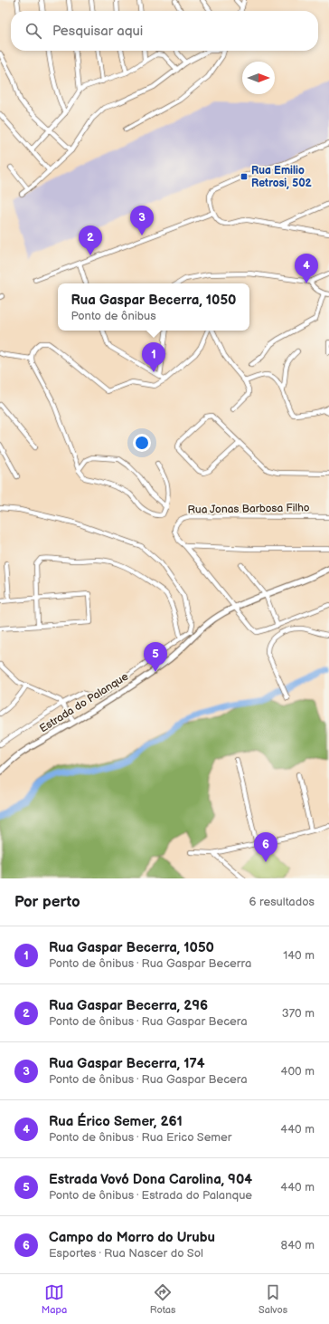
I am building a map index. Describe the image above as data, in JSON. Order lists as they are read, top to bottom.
{
  "streets": {
    "street": ["Rua Jonas Barbosa Filho", "Estrada do Palanque"]
  },
  "places": {
    "transit": ["Rua Emilio Retrosi, 502"]
  },
  "north": "right",
  "page": {
    "search": "Pesquisar aqui",
    "pins": [
      "3",
      "2",
      "4",
      "1",
      "5",
      "6"
    ],
    "popup": ["Rua Gaspar Becerra, 1050", "Ponto de ônibus"],
    "heading": ["Por perto", "6 resultados"],
    "list": [
      {
        "mark": "1",
        "name": "Rua Gaspar Becerra, 1050",
        "note": "Ponto de ônibus · Rua Gaspar Becerra",
        "value": "140 m"
      },
      {
        "mark": "2",
        "name": "Rua Gaspar Becerra, 296",
        "note": "Ponto de ônibus · Rua Gaspar Becera",
        "value": "370 m"
      },
      {
        "mark": "3",
        "name": "Rua Gaspar Becerra, 174",
        "note": "Ponto de ônibus · Rua Gaspar Becera",
        "value": "400 m"
      },
      {
        "mark": "4",
        "name": "Rua Érico Semer, 261",
        "note": "Ponto de ônibus · Rua Erico Semer",
        "value": "440 m"
      },
      {
        "mark": "5",
        "name": "Estrada Vovó Dona Carolina, 904",
        "note": "Ponto de ônibus · Estrada do Palanque",
        "value": "440 m"
      },
      {
        "mark": "6",
        "name": "Campo do Morro do Urubu",
        "note": "Esportes · Rua Nascer do Sol",
        "value": "840 m"
      }
    ],
    "nav": ["Mapa", "Rotas", "Salvos"]
  }
}
